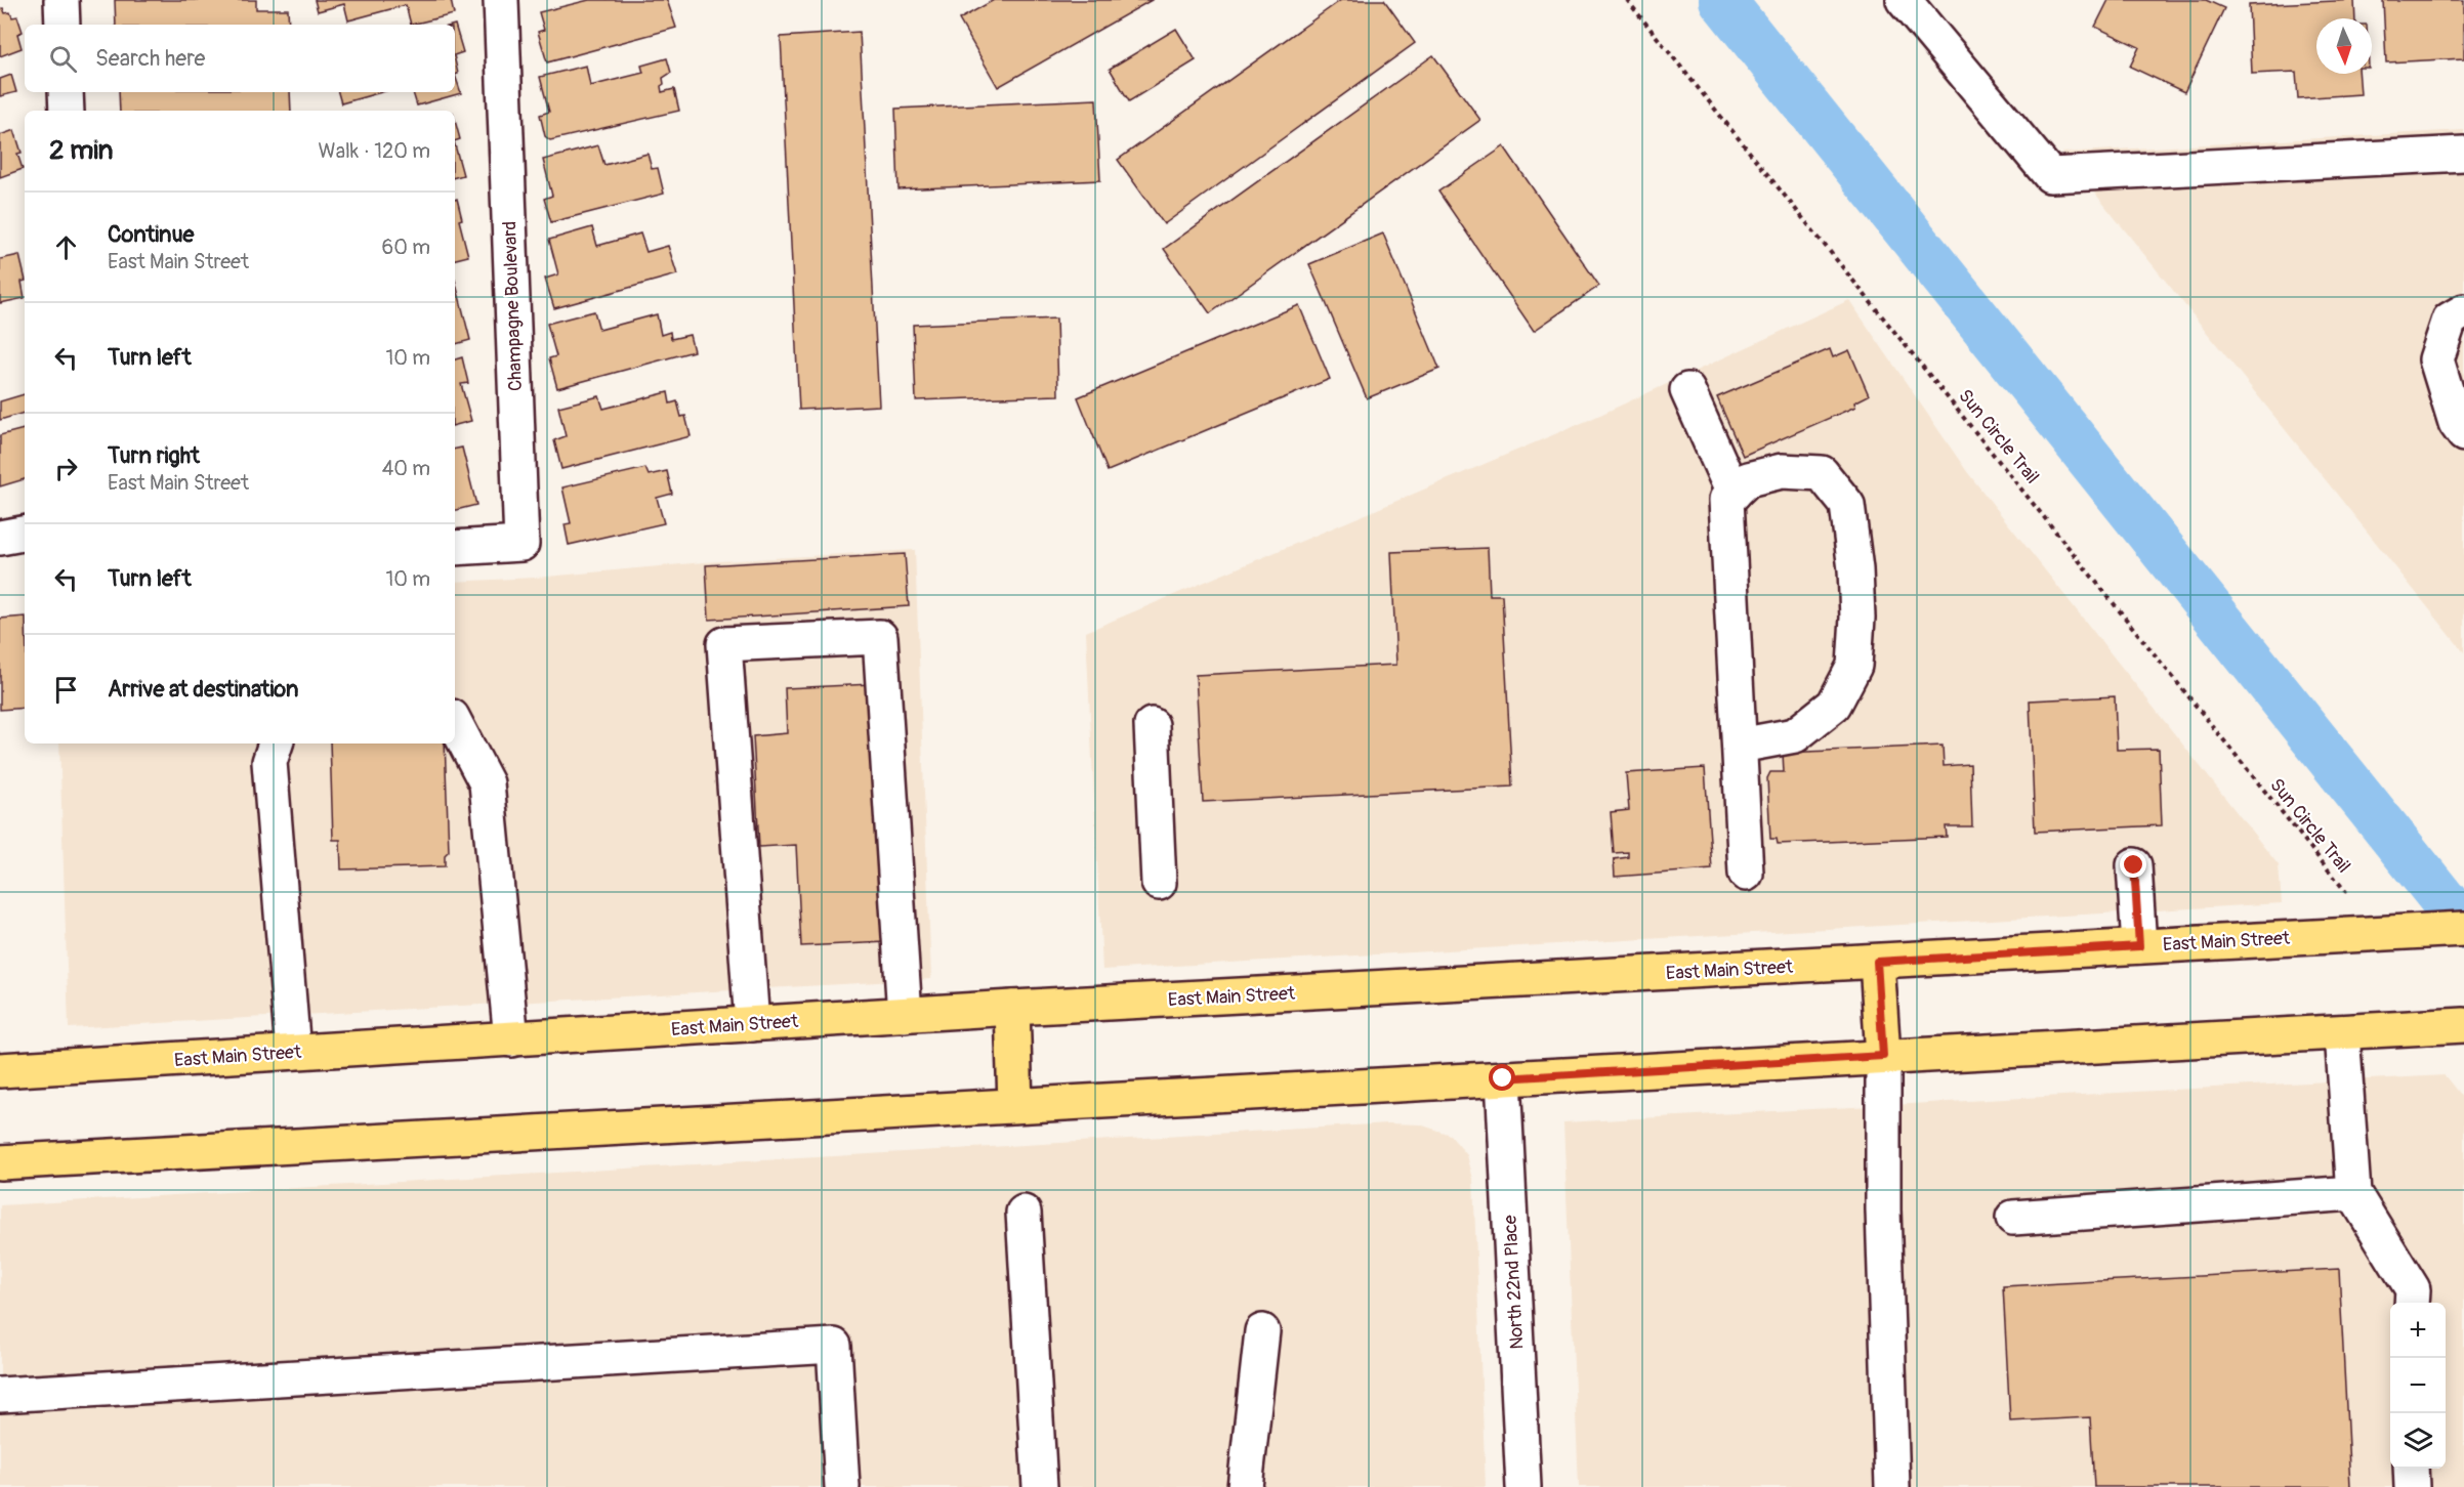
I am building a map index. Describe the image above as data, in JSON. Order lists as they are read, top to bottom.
{
  "streets": {
    "main road": ["East Main Street"],
    "street": ["Champagne Boulevard", "North 22nd Place"],
    "path": ["Sun Circle Trail"]
  },
  "north": "bottom",
  "page": {
    "search": "Search here",
    "heading": ["2 min", "Walk · 120 m"],
    "list": [
      ["Continue", "East Main Street", "60 m"],
      ["Turn left", "10 m"],
      ["Turn right", "East Main Street", "40 m"],
      ["Turn left", "10 m"],
      "Arrive at destination"
    ],
    "map_buttons": ["+", "−"]
  }
}
